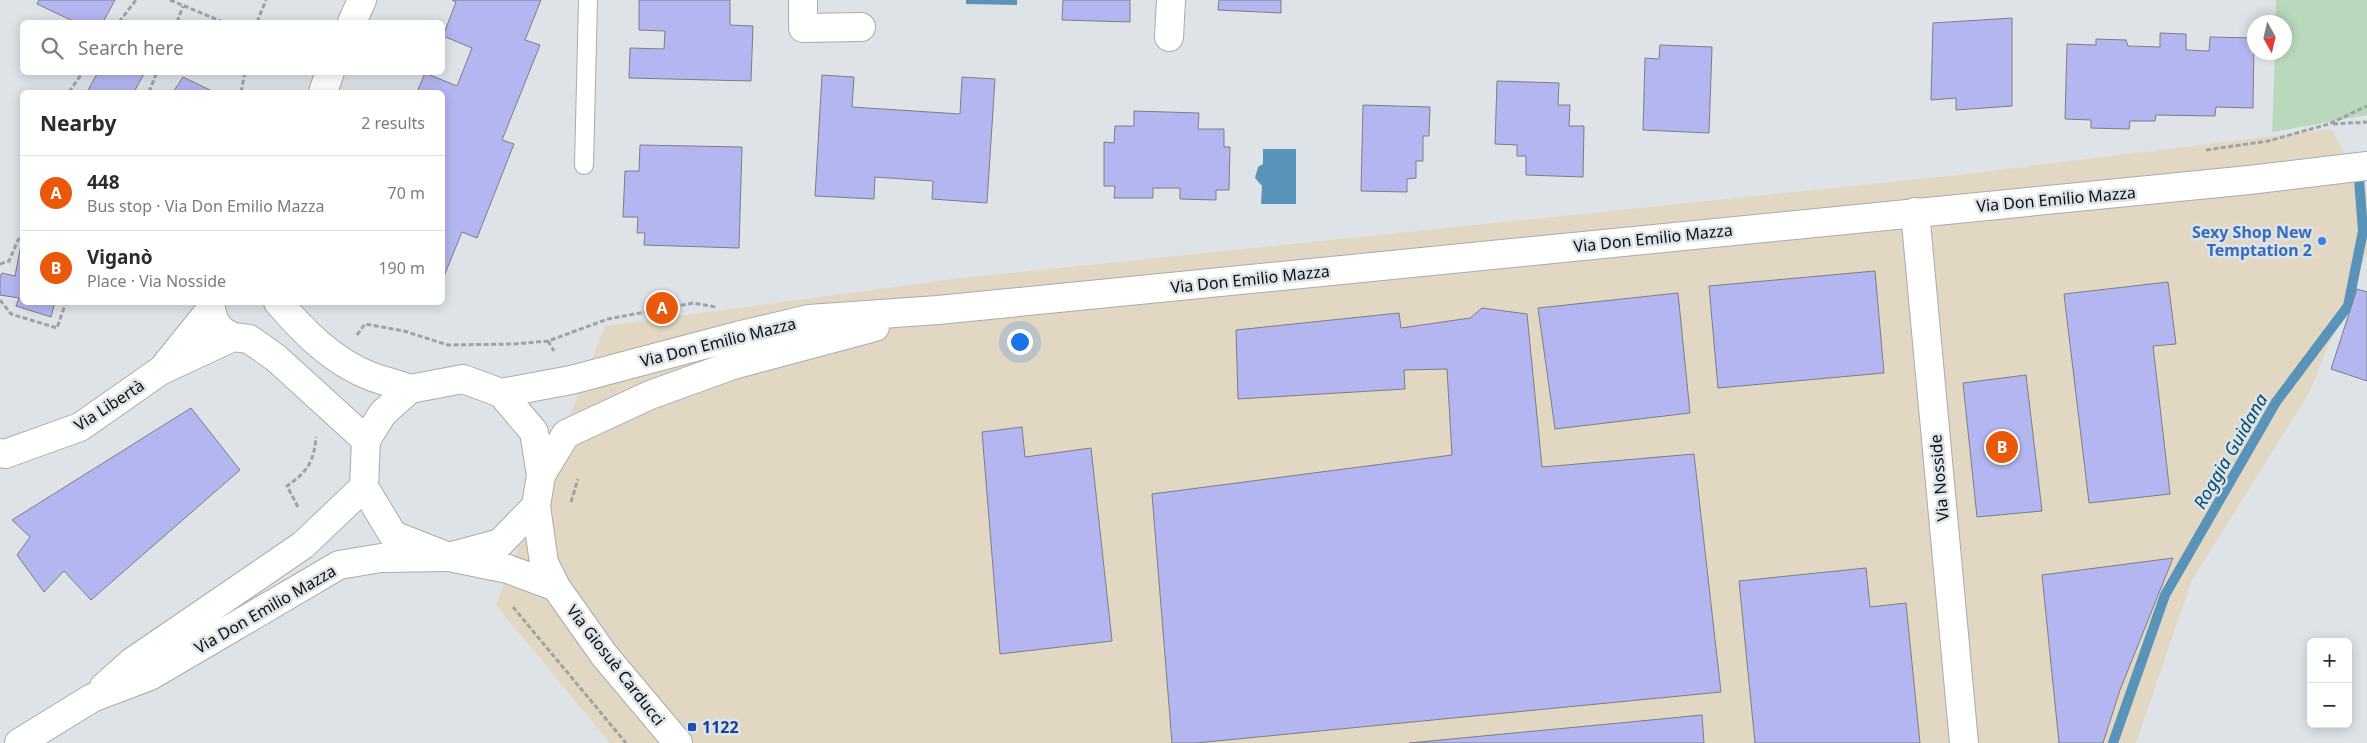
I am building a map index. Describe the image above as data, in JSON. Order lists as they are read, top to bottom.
{
  "streets": {
    "street": [
      "Via Don Emilio Mazza",
      "Via Libertà",
      "Via Nosside",
      "Via Giosuè Carducci"
    ]
  },
  "crossings": [
    ["Via Don Emilio Mazza", "Via Nosside"],
    ["Via Don Emilio Mazza", "Via Giosuè Carducci"]
  ],
  "water": ["Roggia Guidana"],
  "places": {
    "other": ["Sexy Shop New Temptation 2"],
    "transit": ["1122"]
  },
  "north": "bottom",
  "page": {
    "search": "Search here",
    "heading": ["Nearby", "2 results"],
    "list": [
      {
        "mark": "A",
        "name": "448",
        "note": "Bus stop · Via Don Emilio Mazza",
        "value": "70 m"
      },
      {
        "mark": "B",
        "name": "Viganò",
        "note": "Place · Via Nosside",
        "value": "190 m"
      }
    ],
    "pins": ["A", "B"],
    "map_buttons": ["+", "−"]
  }
}
